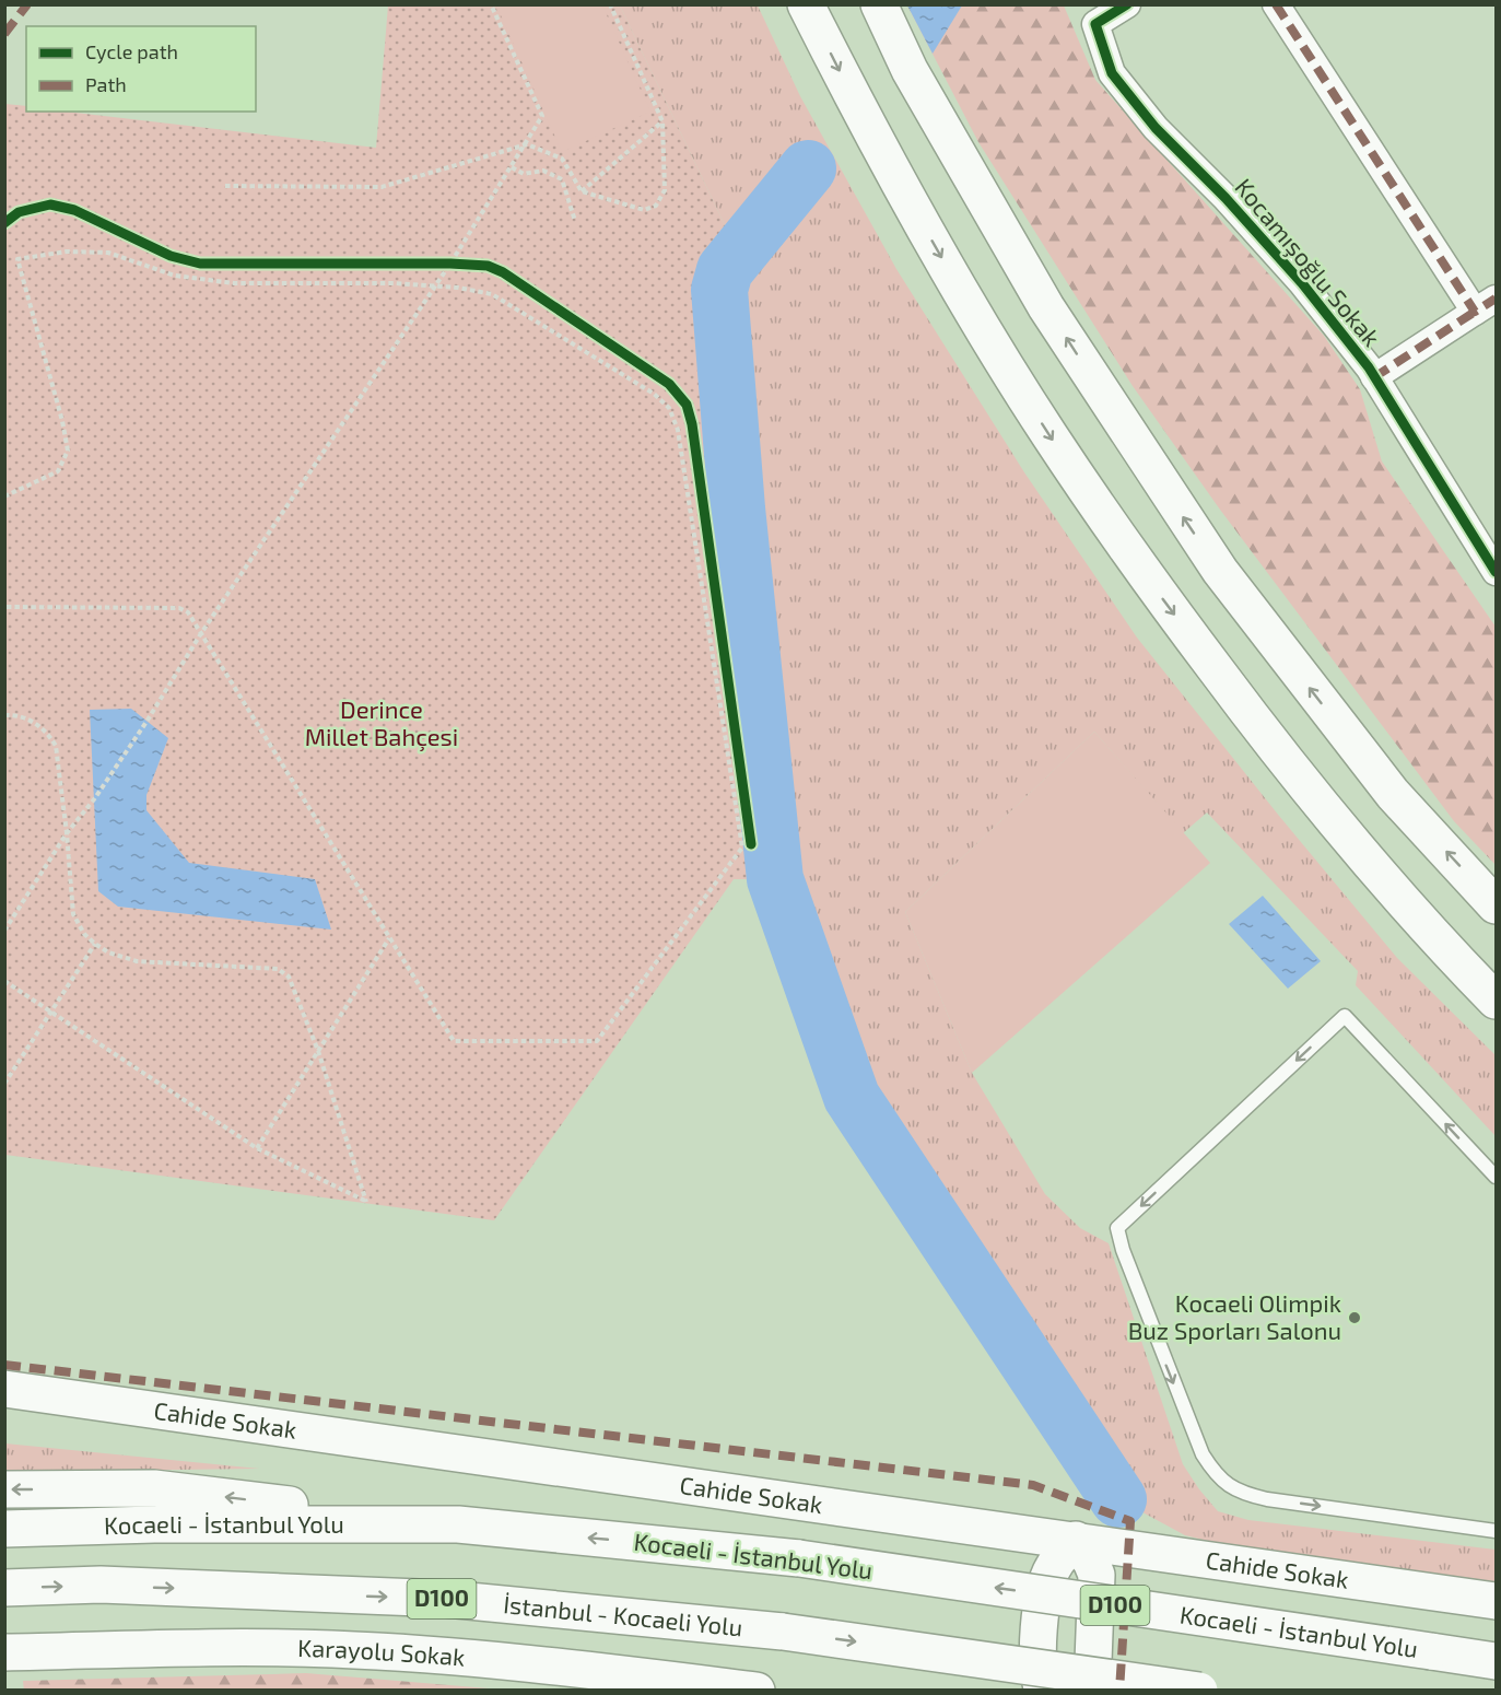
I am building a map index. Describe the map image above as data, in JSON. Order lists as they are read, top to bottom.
{
  "streets": {
    "main road": [
      "Cahide Sokak",
      "Kocaeli - İstanbul Yolu",
      "D100",
      "İstanbul - Kocaeli Yolu",
      "Karayolu Sokak"
    ],
    "street": ["Kocamışoğlu Sokak"]
  },
  "one_way": ["Kocaeli - İstanbul Yolu"],
  "parks": ["Derince Millet Bahçesi"],
  "places": ["Kocaeli Olimpik Buz Sporları Salonu"],
  "legend": ["Cycle path", "Path"]
}
